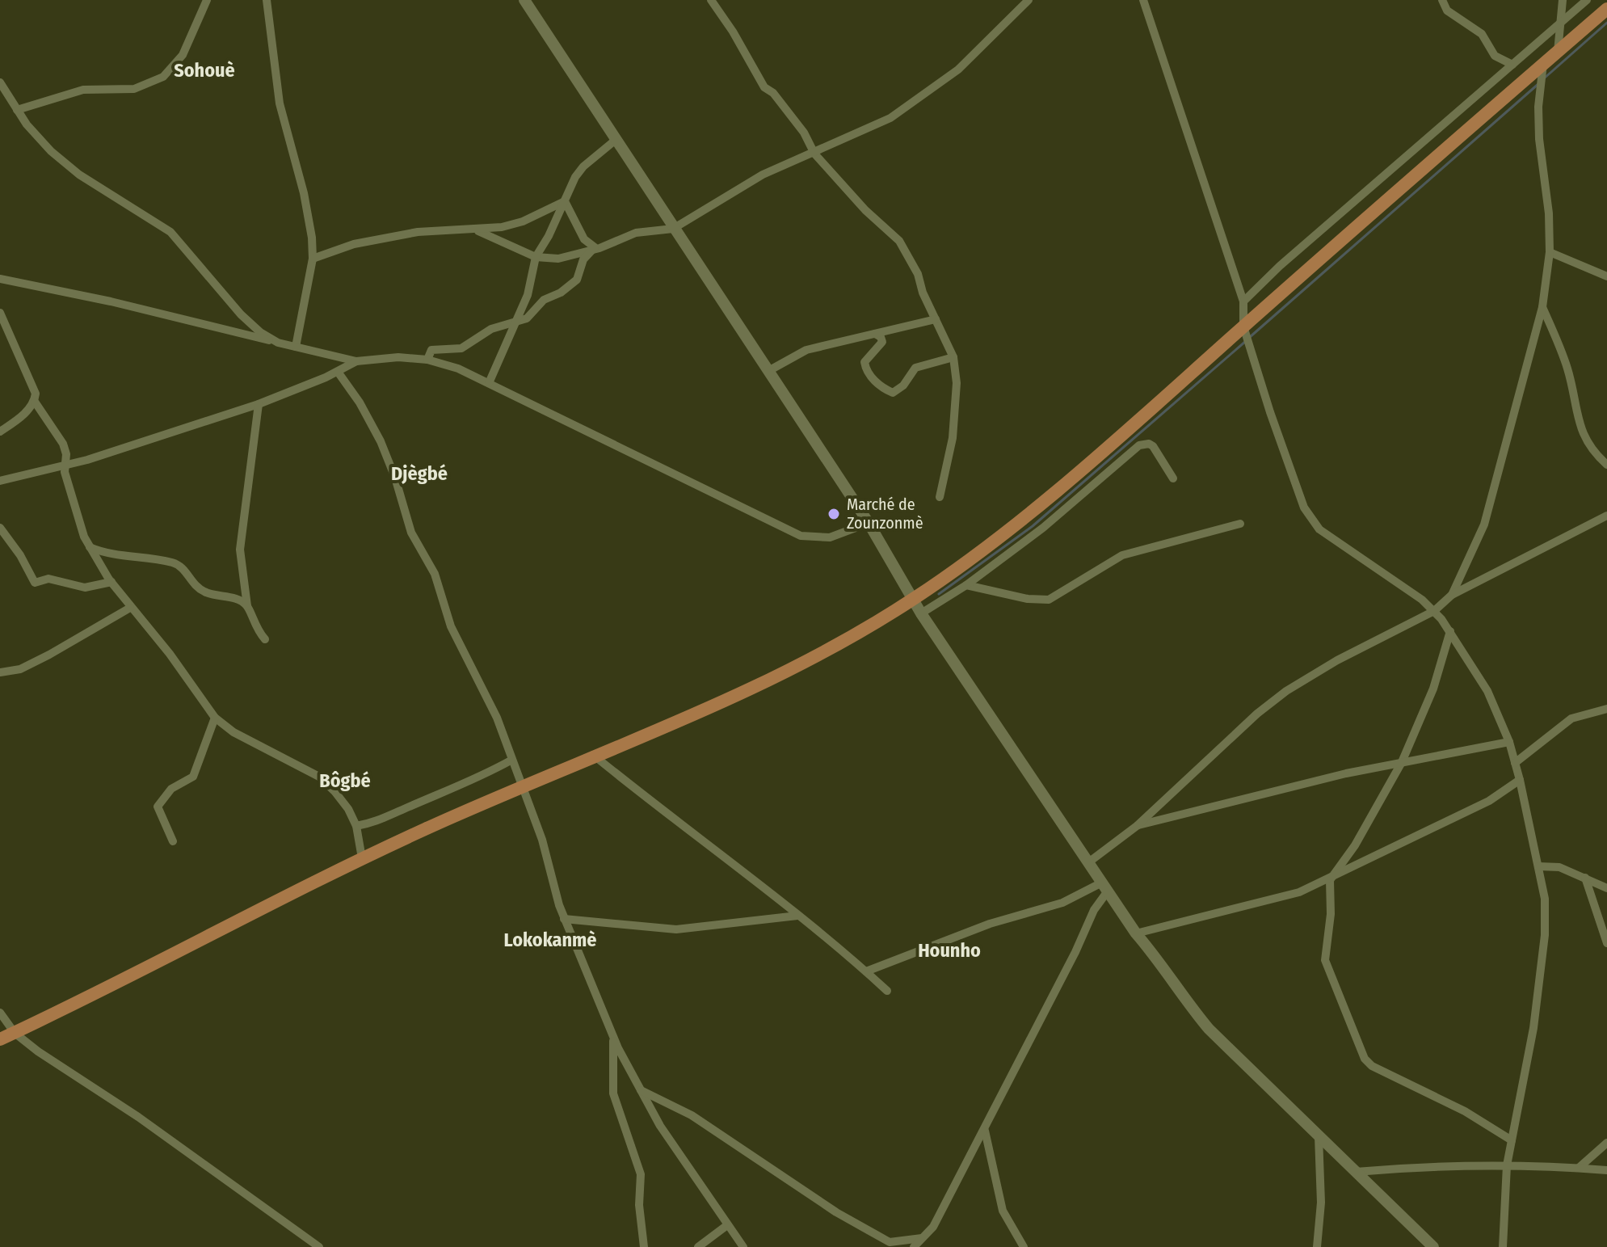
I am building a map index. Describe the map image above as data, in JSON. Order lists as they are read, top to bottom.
{
  "districts": [
    "Sohouè",
    "Djègbé",
    "Bôgbé",
    "Lokokanmè",
    "Hounho"
  ],
  "places": ["Marché de Zounzonmè"]
}
